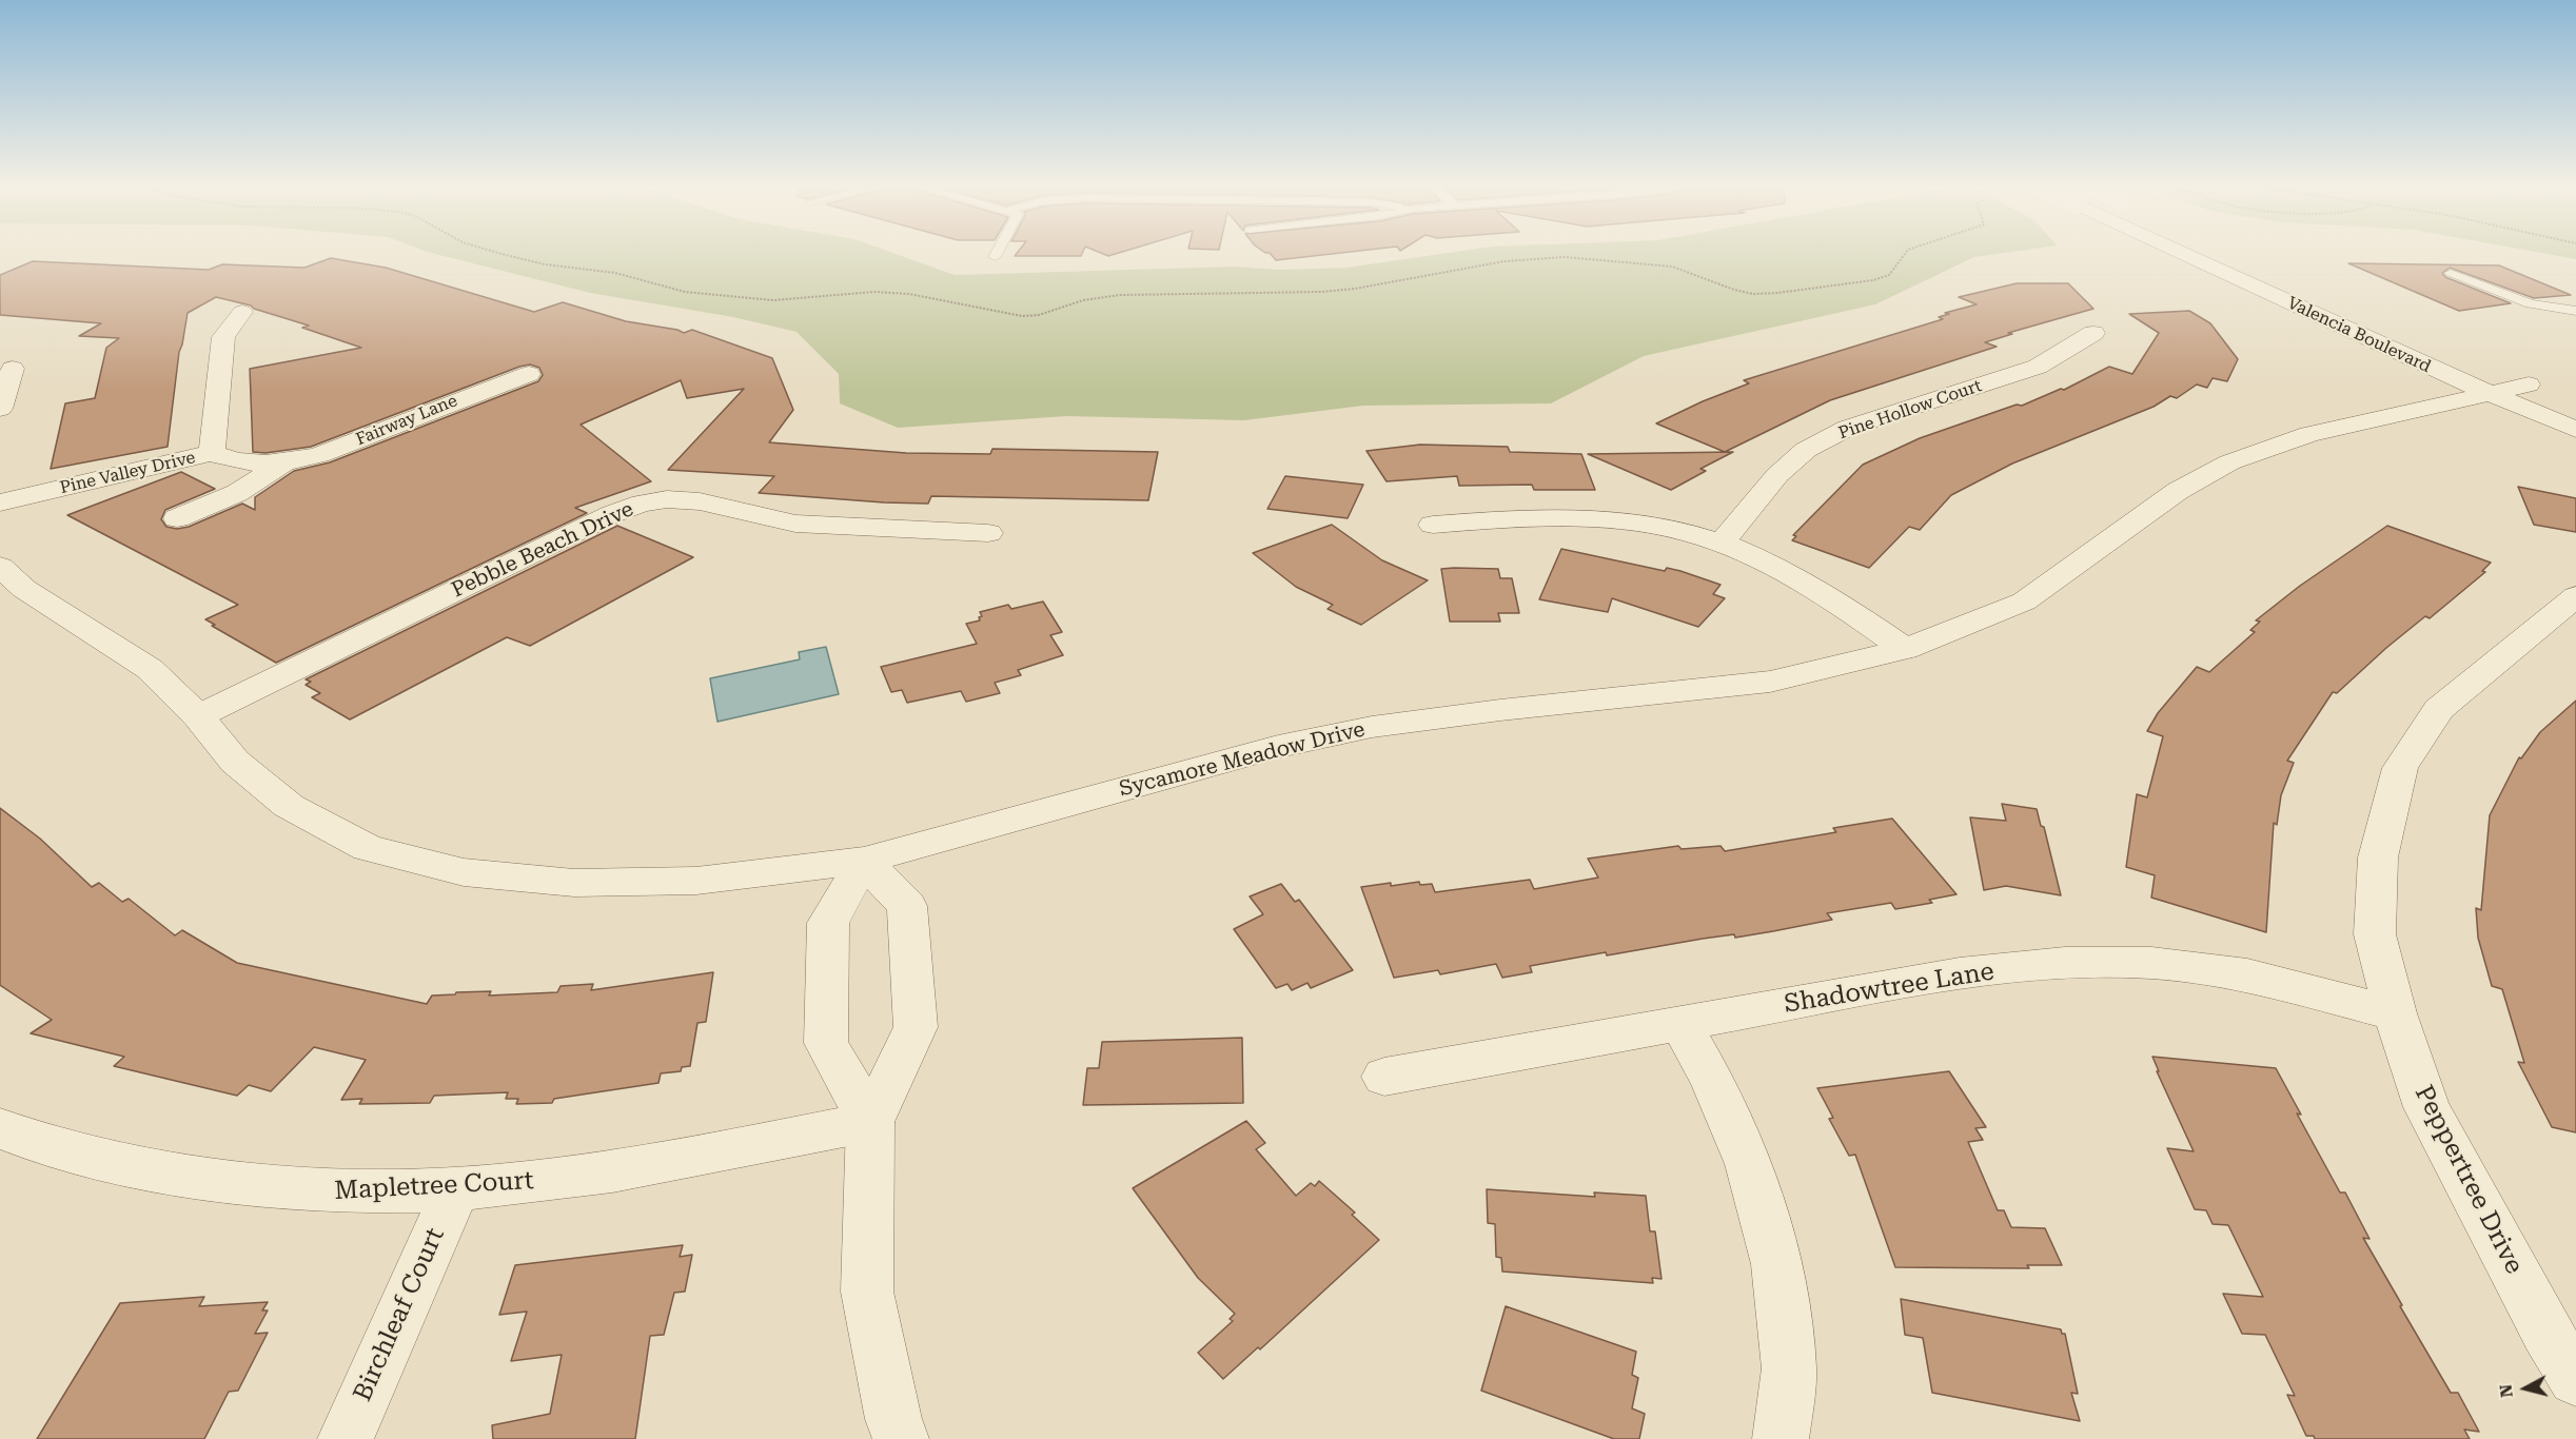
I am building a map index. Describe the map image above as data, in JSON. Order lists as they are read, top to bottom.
{
  "streets": {
    "street": [
      "Valencia Boulevard",
      "Pine Hollow Court",
      "Fairway Lane",
      "Pine Valley Drive",
      "Pebble Beach Drive",
      "Sycamore Meadow Drive",
      "Shadowtree Lane",
      "Peppertree Drive",
      "Mapletree Court",
      "Birchleaf Court"
    ]
  },
  "crossings": [
    ["Valencia Boulevard", "Sycamore Meadow Drive"],
    ["Fairway Lane", "Pine Valley Drive"],
    ["Pebble Beach Drive", "Sycamore Meadow Drive"],
    ["Shadowtree Lane", "Peppertree Drive"],
    ["Mapletree Court", "Birchleaf Court"]
  ],
  "north": "left"
}
